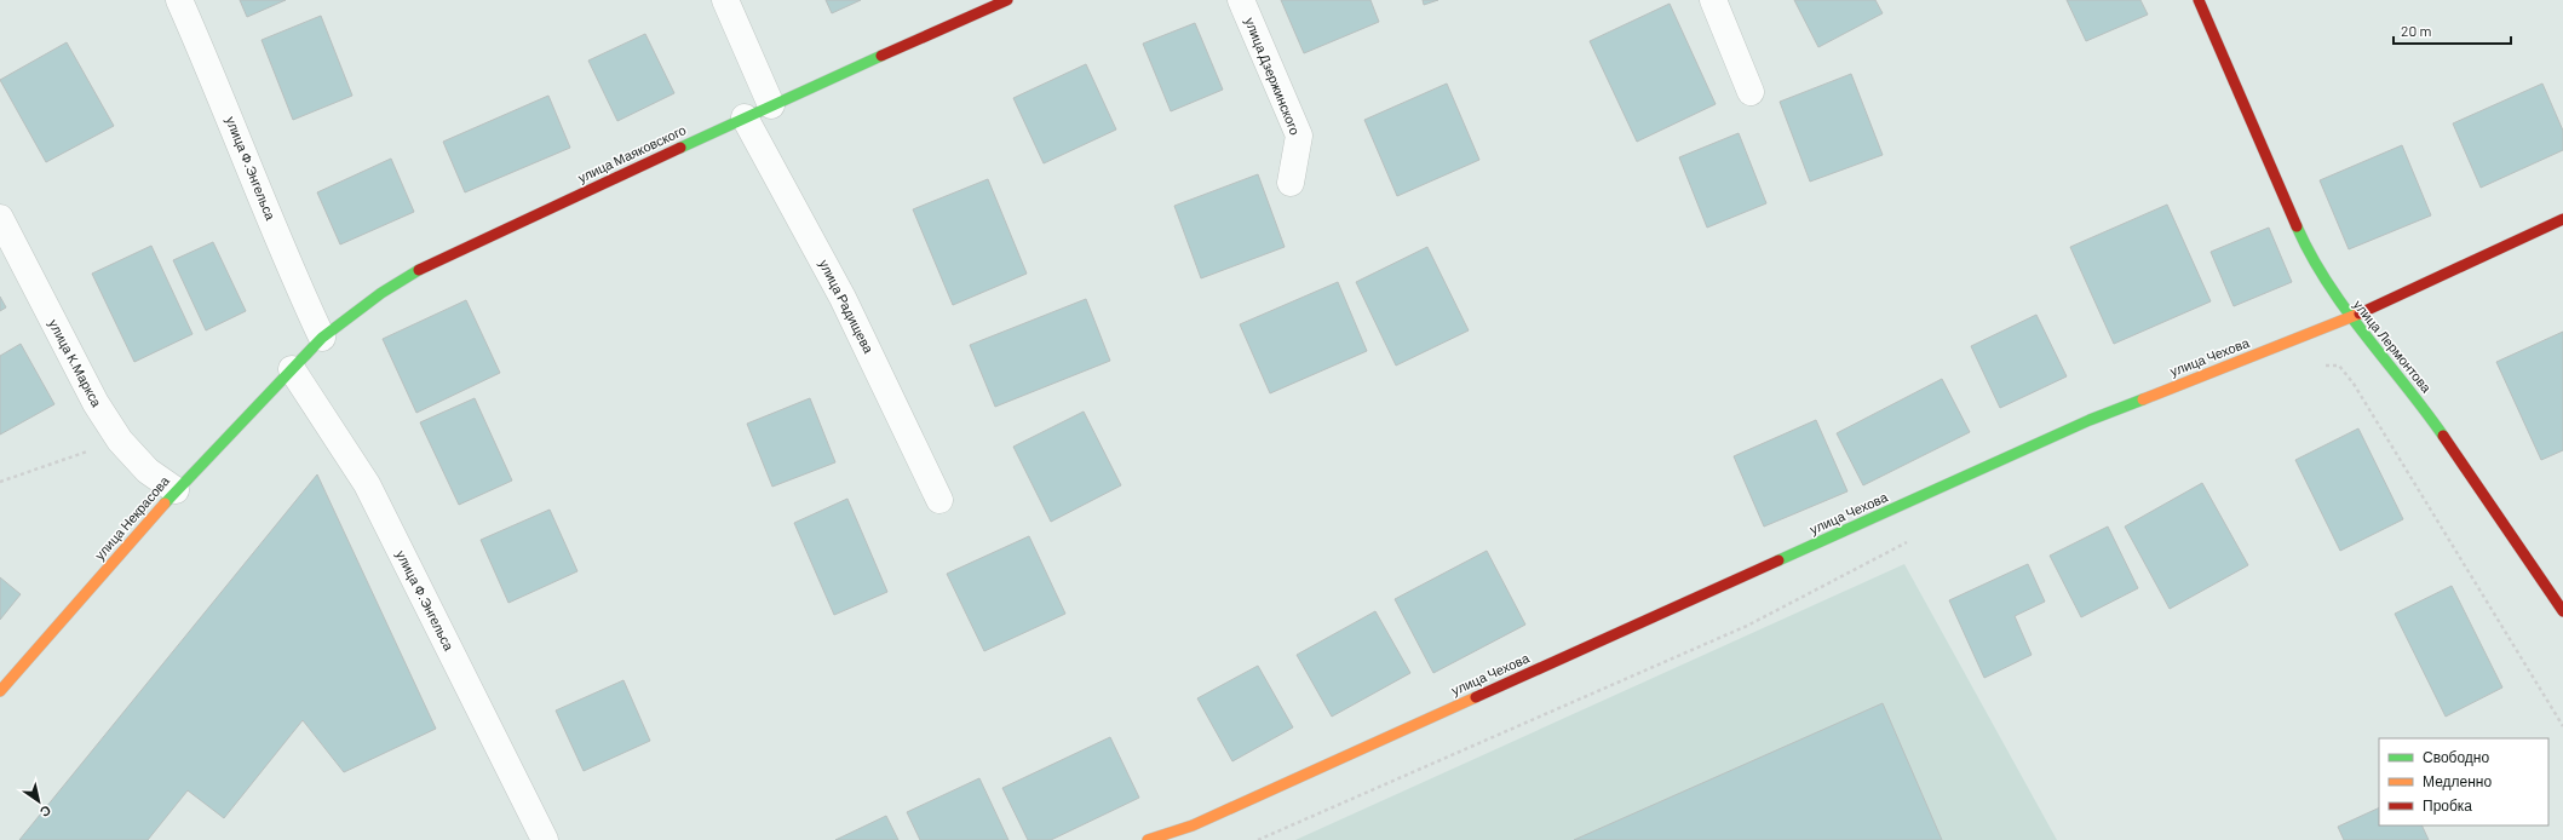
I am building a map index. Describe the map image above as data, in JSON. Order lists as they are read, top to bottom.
{
  "streets": {
    "street": [
      "улица Дзержинского",
      "улица Маяковского",
      "улица Ф.Энгельса",
      "улица Радищева",
      "улица Лермонтова",
      "улица Чехова",
      "улица К.Маркса",
      "улица Некрасова"
    ]
  },
  "crossings": [
    ["улица Маяковского", "улица Ф.Энгельса"],
    ["улица Маяковского", "улица Радищева"],
    ["улица Маяковского", "улица Некрасова"],
    ["улица Ф.Энгельса", "улица Некрасова"],
    ["улица Лермонтова", "улица Чехова"],
    ["улица К.Маркса", "улица Некрасова"]
  ],
  "legend": ["Свободно", "Медленно", "Пробка"],
  "scale_bar": "20 m",
  "north": "bottom right"
}
